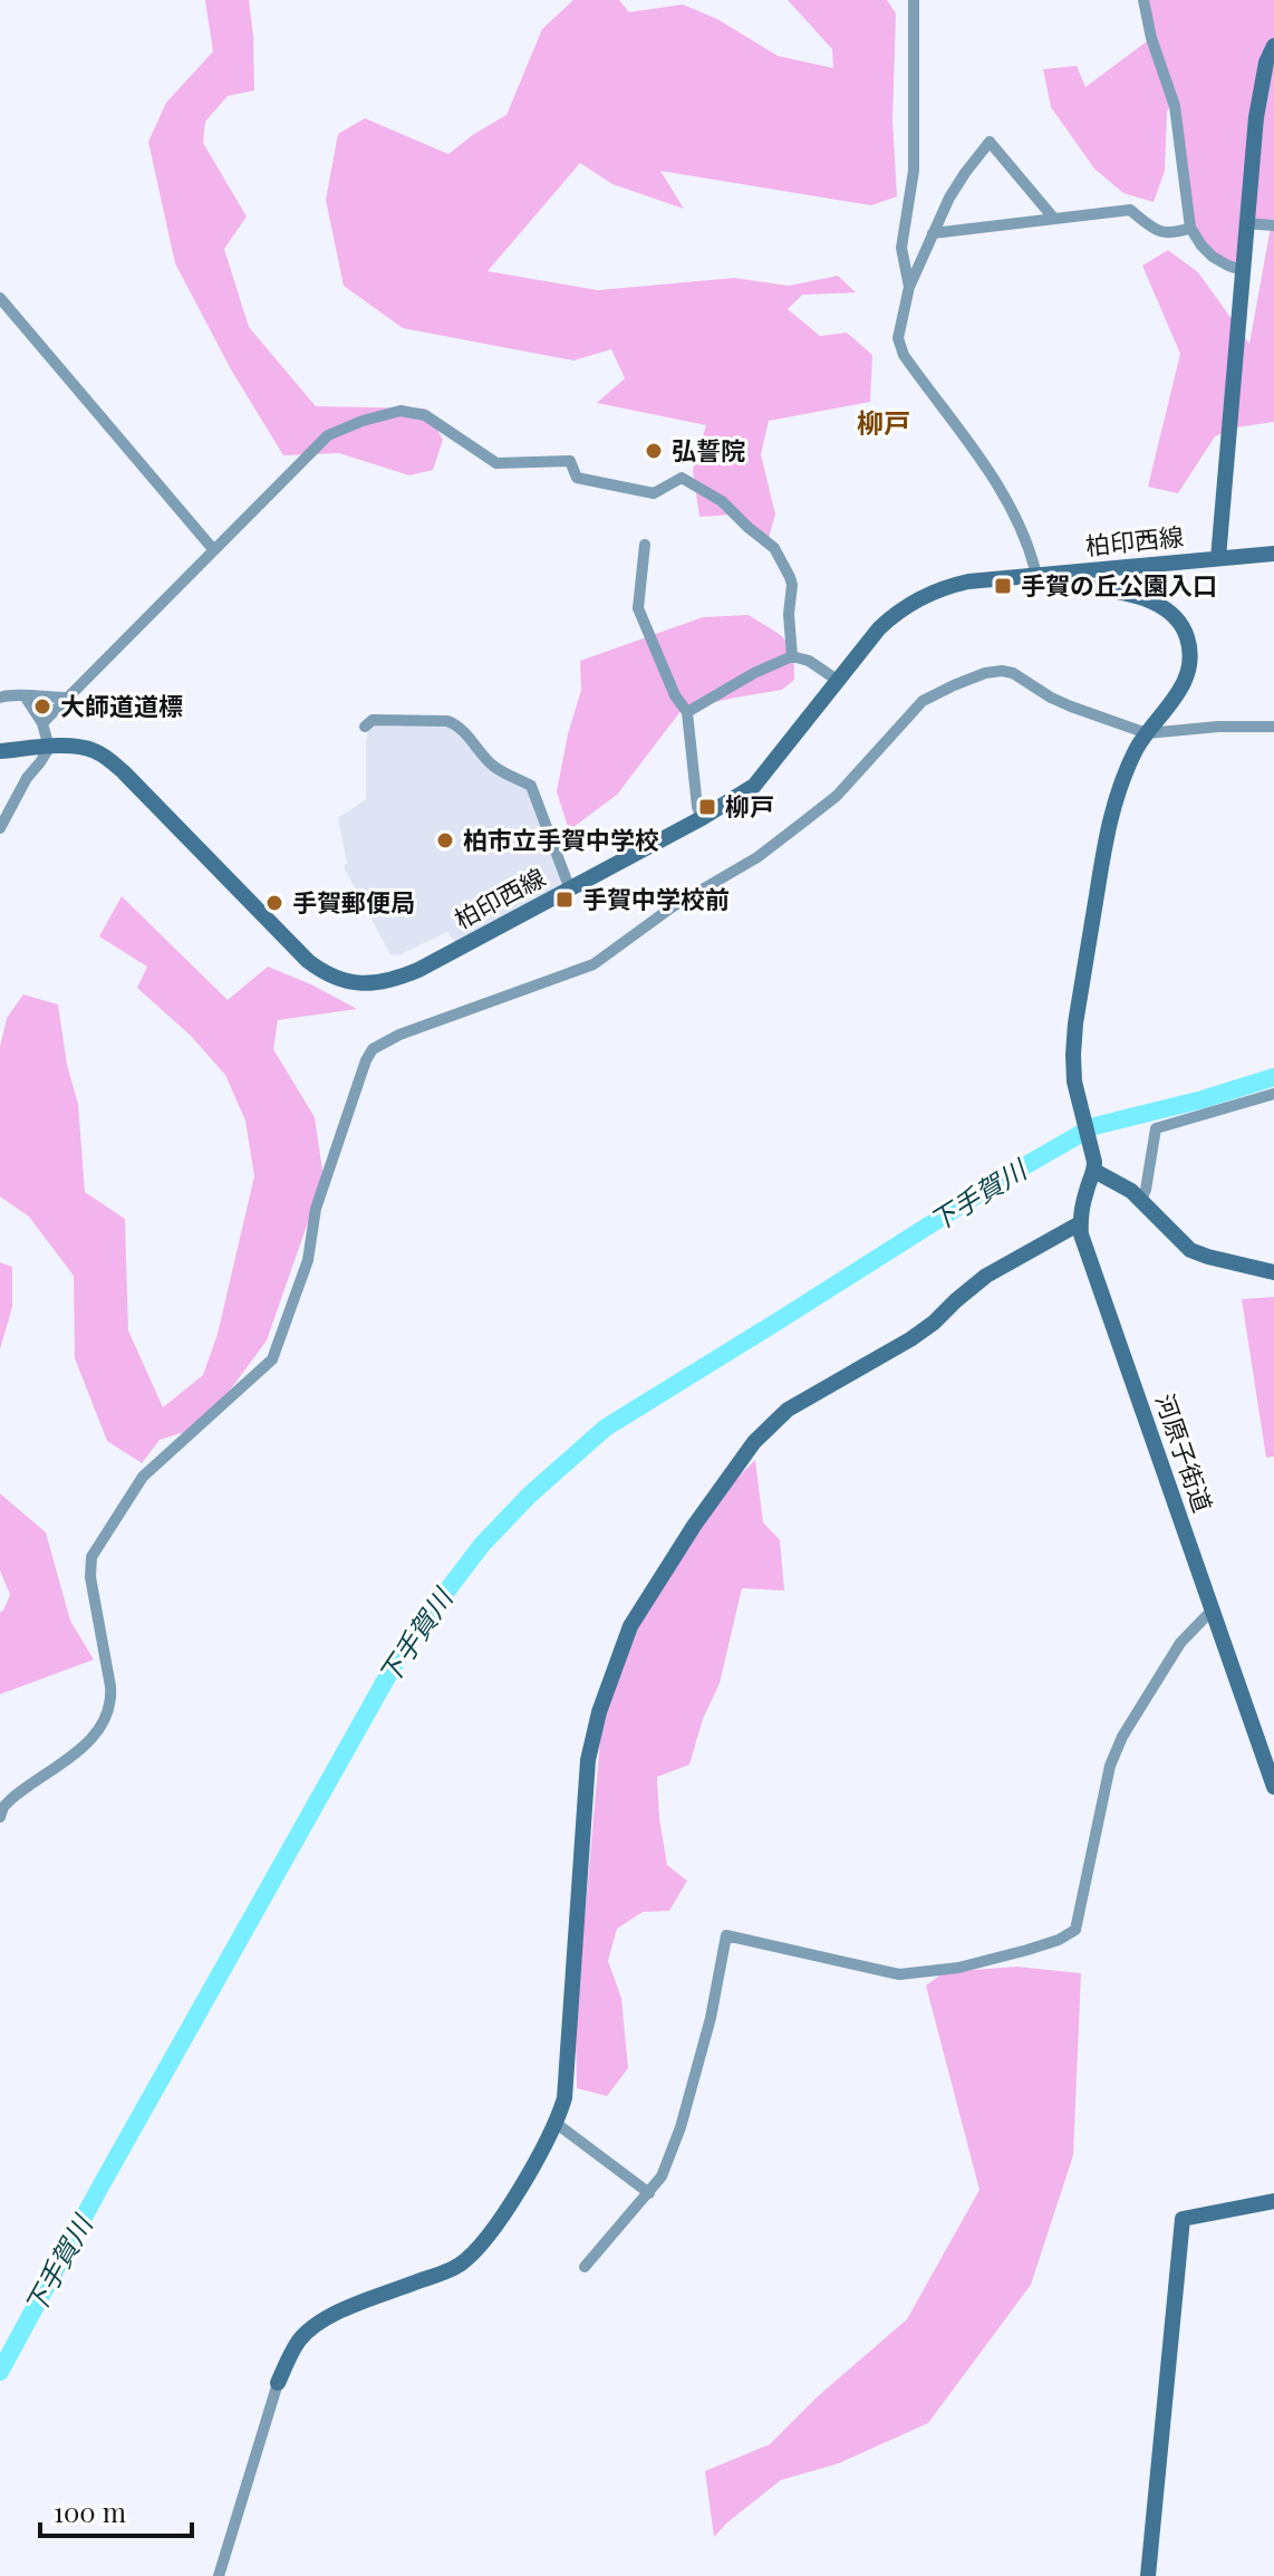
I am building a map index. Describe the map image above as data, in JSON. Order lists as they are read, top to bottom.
{
  "streets": {
    "street": ["柏印西線", "河原子街道"]
  },
  "crossings": [
    ["柏印西線", "河原子街道"]
  ],
  "districts": ["柳戸"],
  "water": ["下手賀川"],
  "places": {
    "other": [
      "弘誓院",
      "大師道道標",
      "柏市立手賀中学校",
      "手賀郵便局"
    ],
    "transit": ["手賀の丘公園入口", "柳戸", "手賀中学校前"]
  },
  "scale_bar": "100 m"
}
